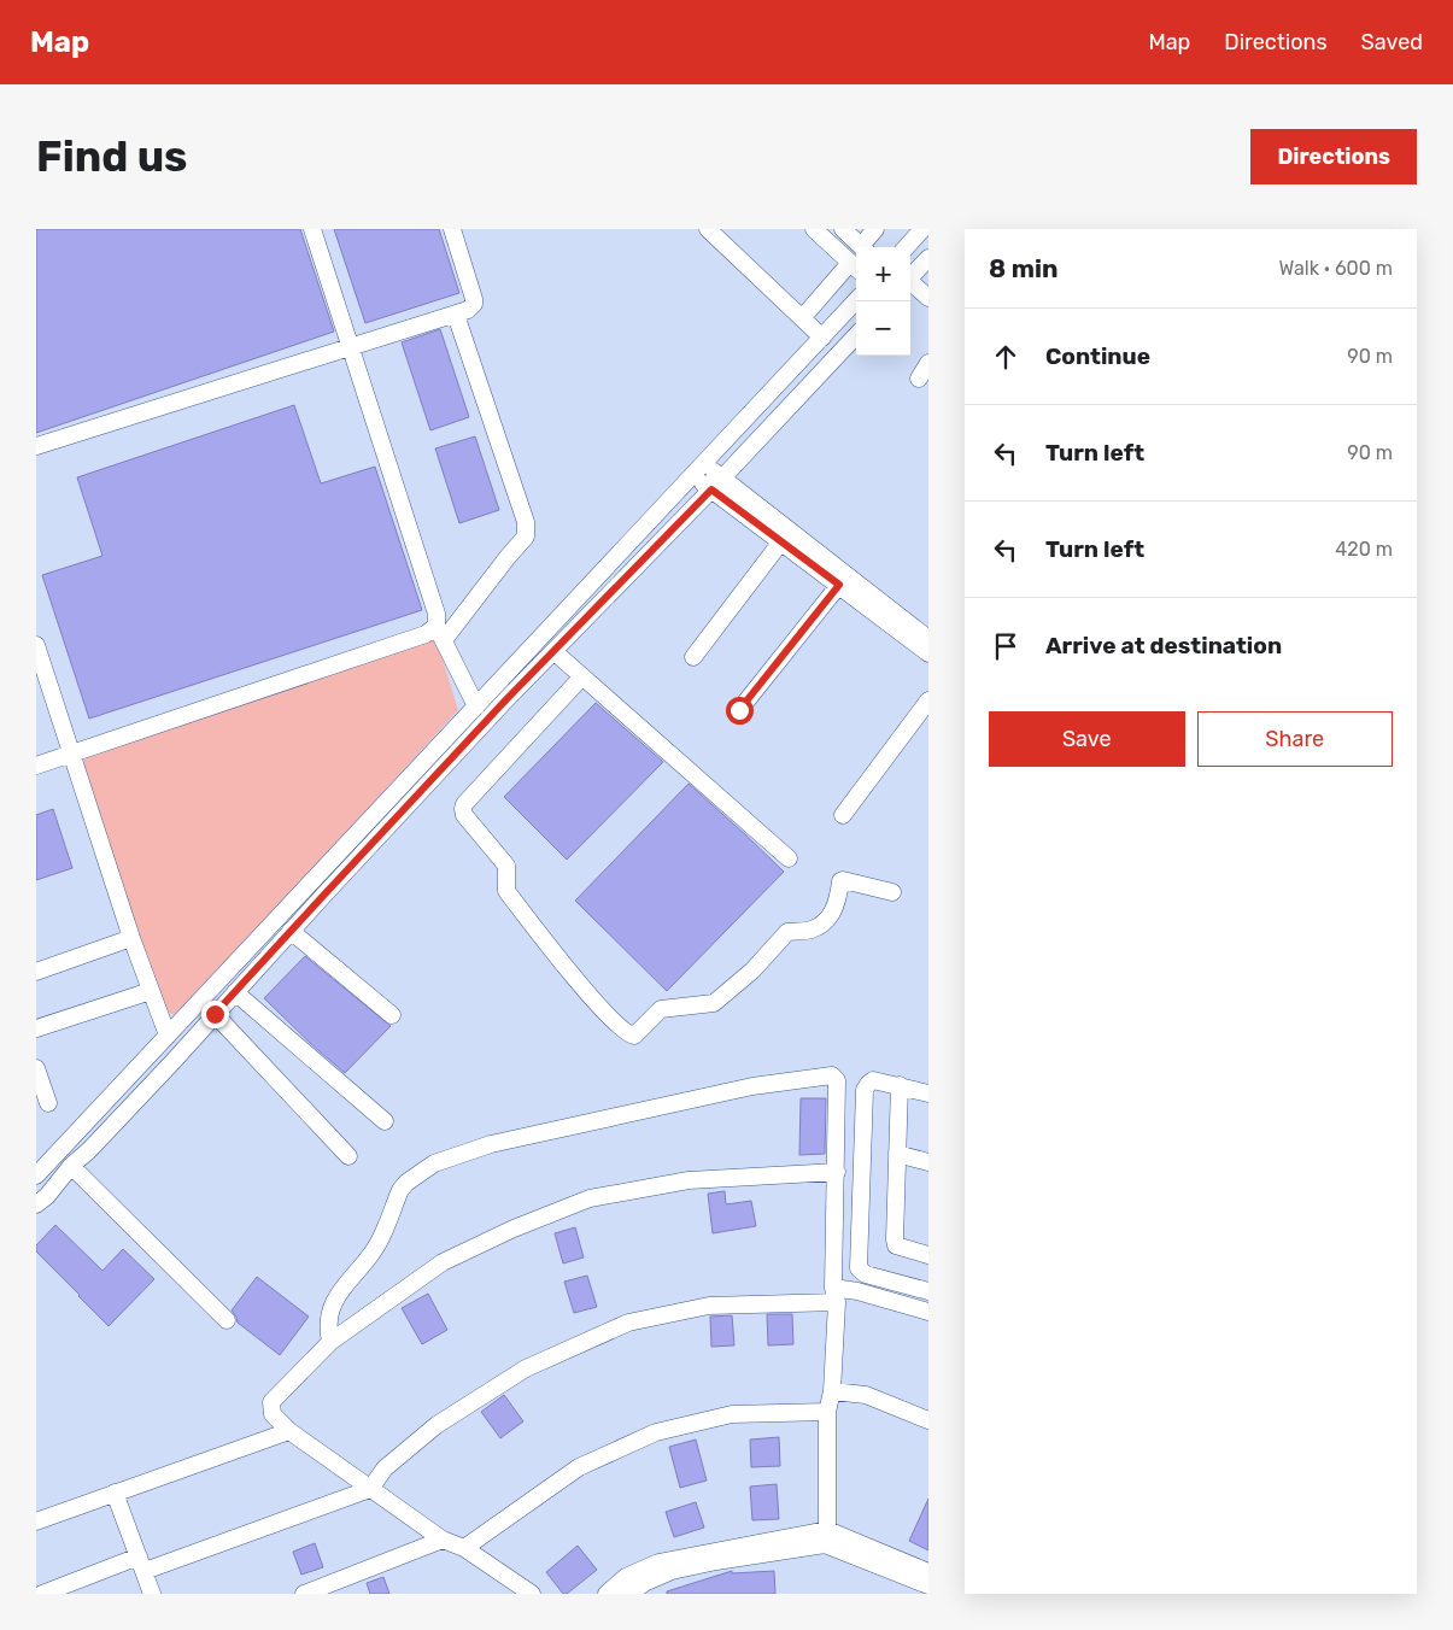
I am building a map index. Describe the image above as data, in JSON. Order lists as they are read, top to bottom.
{
  "page": {
    "header": "Map",
    "nav": ["Map", "Directions", "Saved"],
    "buttons": [
      "Directions",
      ["Save", "Share"]
    ],
    "title": "Find us",
    "heading": ["8 min", "Walk · 600 m"],
    "map_buttons": ["+", "−"],
    "list": [
      ["Continue", "90 m"],
      ["Turn left", "90 m"],
      ["Turn left", "420 m"],
      "Arrive at destination"
    ]
  }
}
